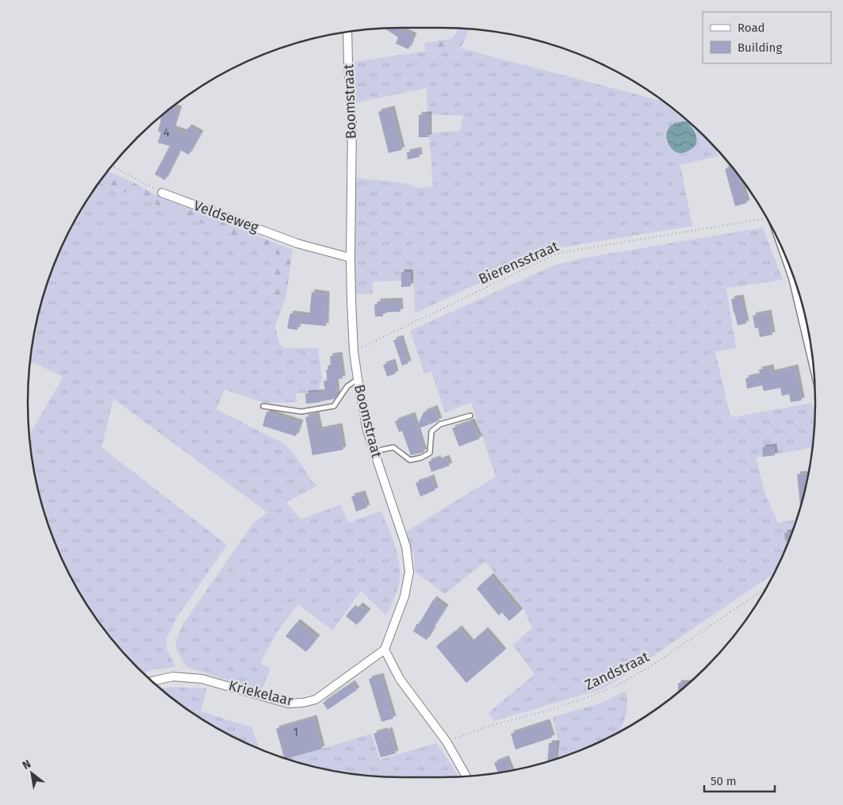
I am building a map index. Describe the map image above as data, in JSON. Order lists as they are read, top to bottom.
{
  "streets": {
    "street": ["Boomstraat", "Veldseweg", "Kriekelaar"],
    "path": ["Bierensstraat", "Zandstraat"]
  },
  "crossings": [
    ["Boomstraat", "Veldseweg"],
    ["Boomstraat", "Bierensstraat"],
    ["Boomstraat", "Kriekelaar"]
  ],
  "house_numbers": ["4", "1"],
  "legend": ["Road", "Building"],
  "scale_bar": "50 m",
  "north": "top left"
}
